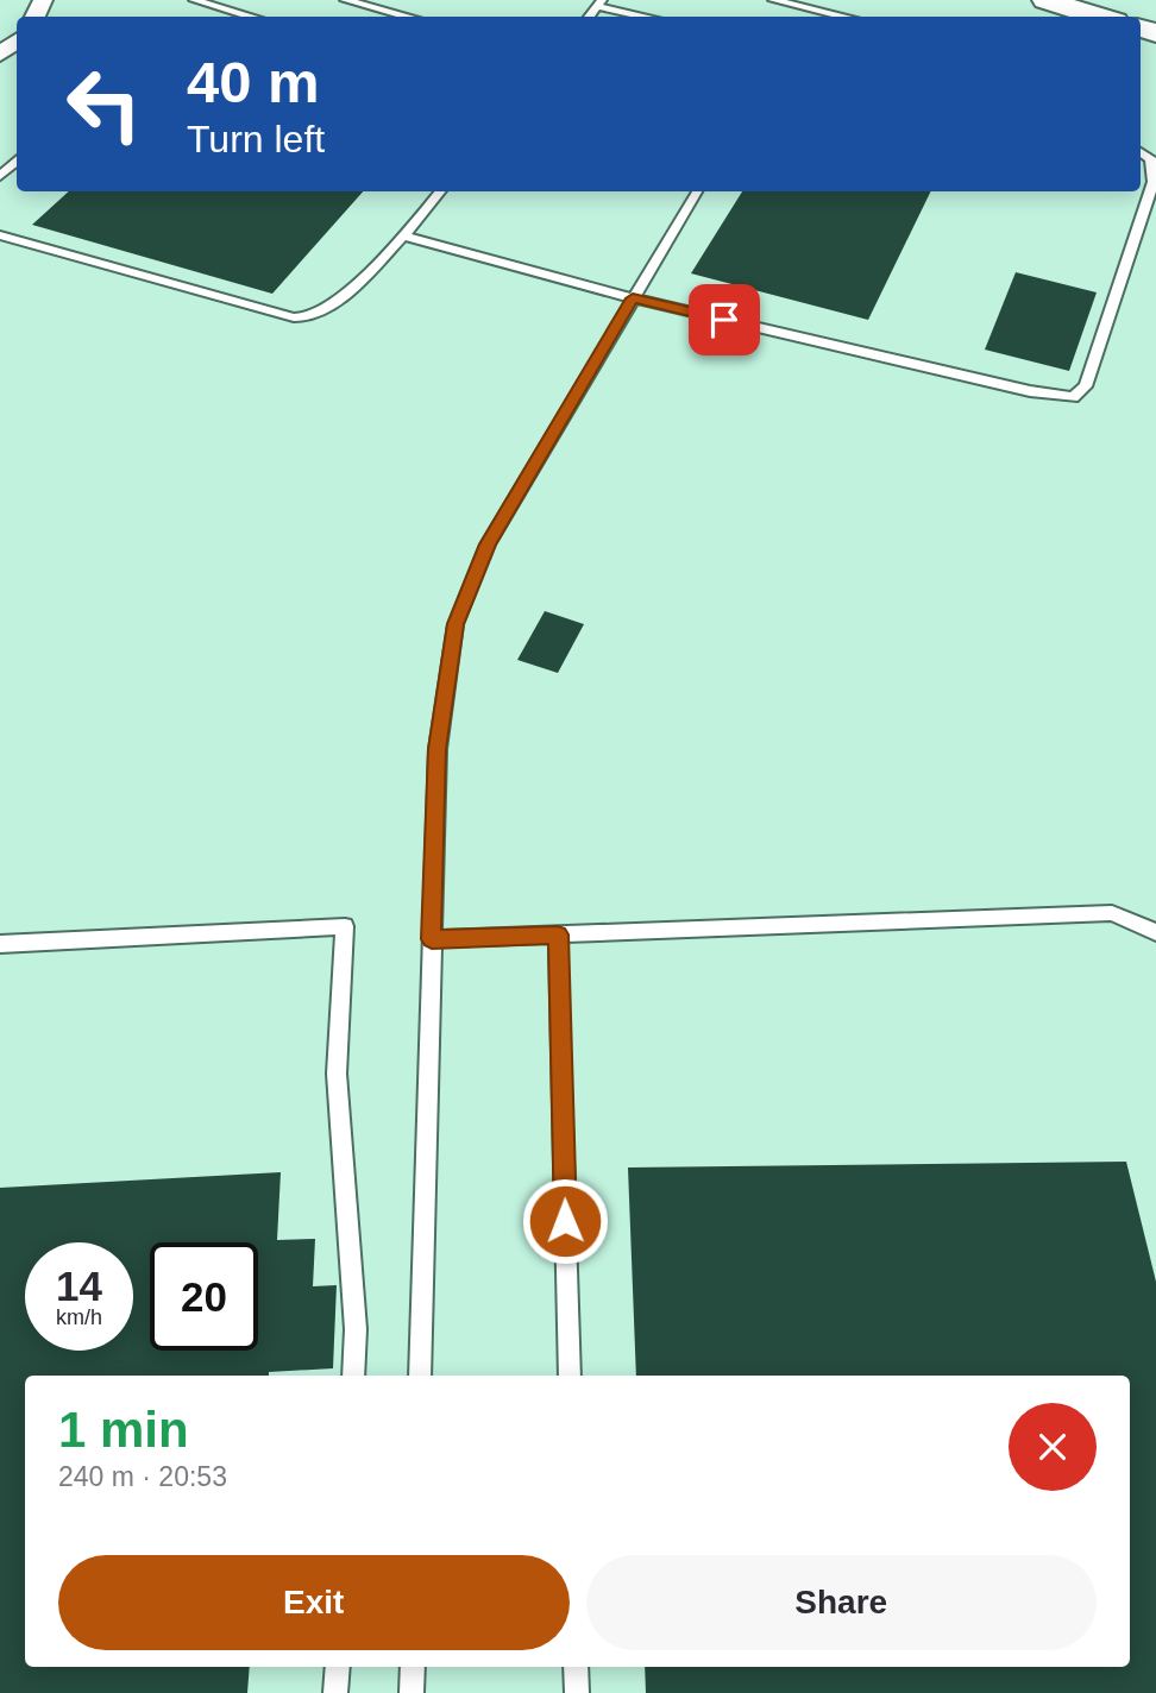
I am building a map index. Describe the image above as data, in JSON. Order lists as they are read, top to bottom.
{
  "page": {
    "turn": ["40 m", "Turn left"],
    "speed": "14 km/h",
    "limit": "20",
    "heading": ["1 min", "240 m · 20:53"],
    "buttons": ["Exit", "Share"]
  }
}
